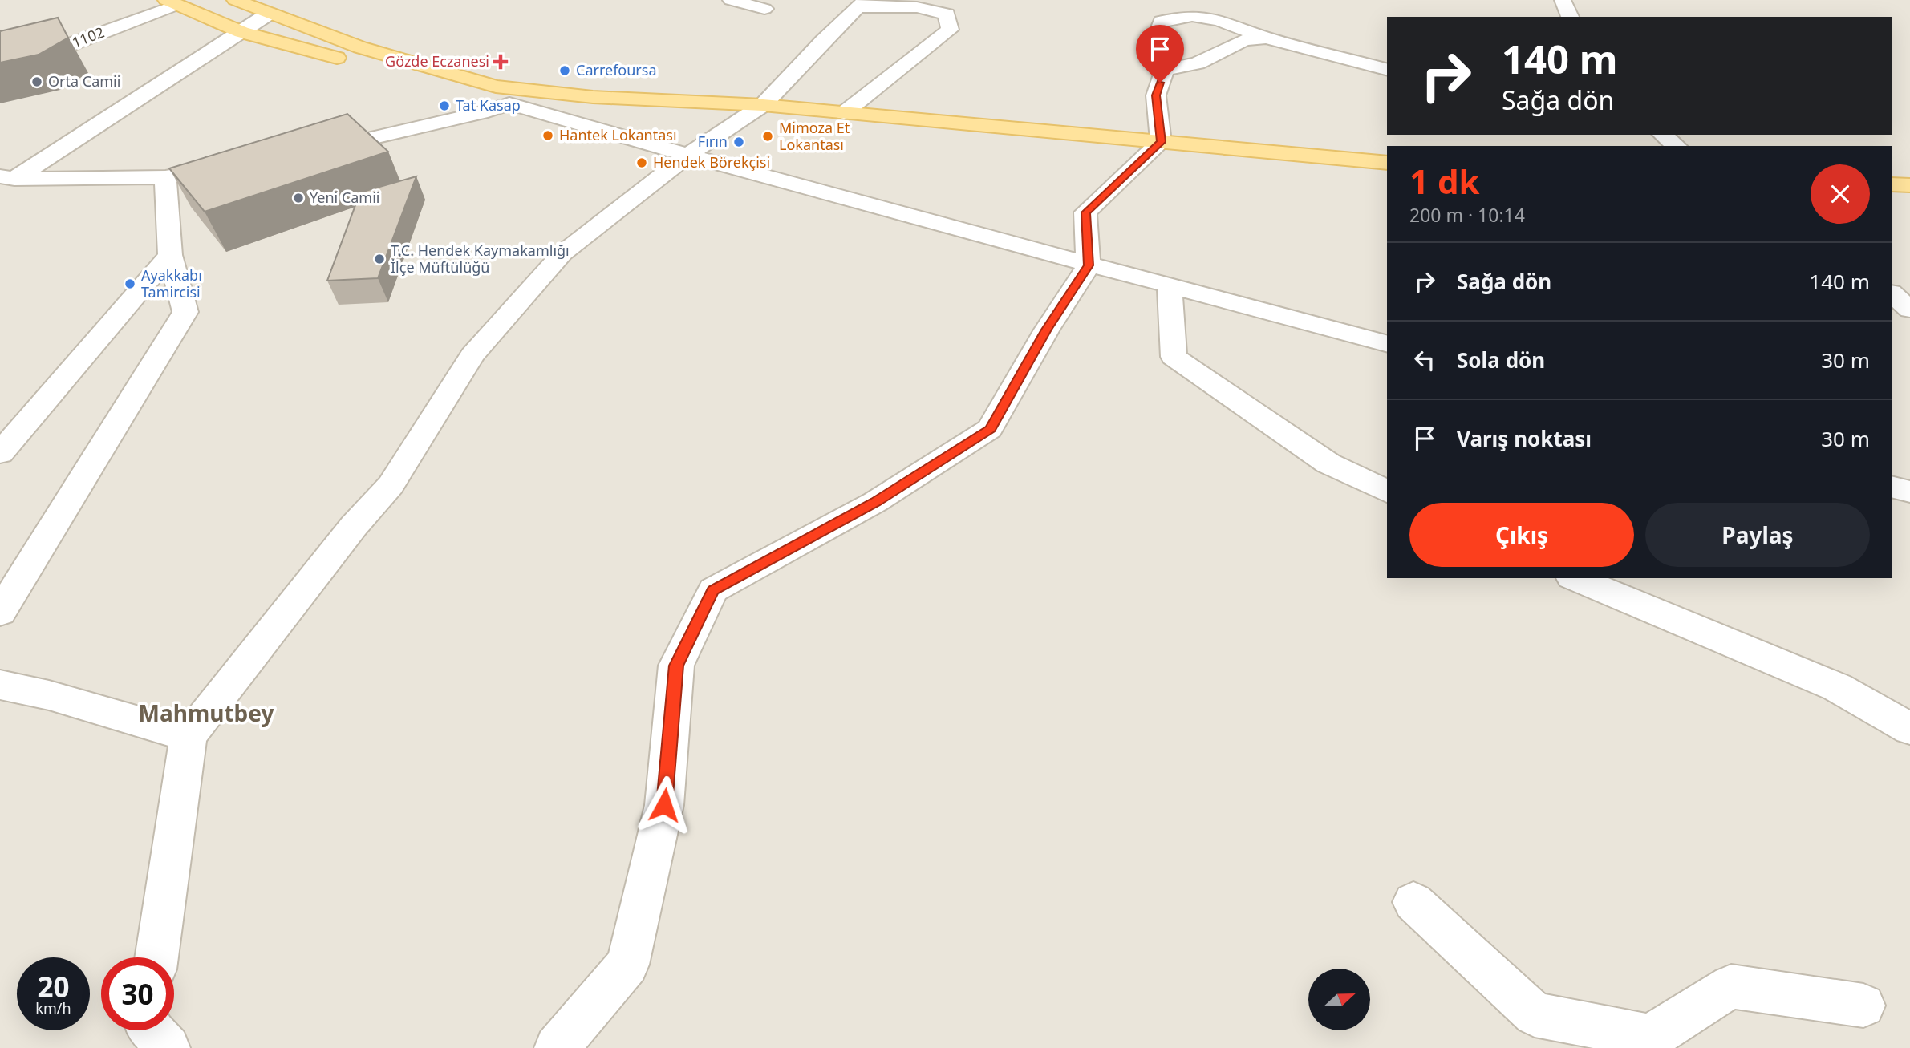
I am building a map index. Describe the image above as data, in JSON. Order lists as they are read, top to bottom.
{
  "streets": {
    "street": ["1102"]
  },
  "districts": ["Mahmutbey"],
  "places": {
    "health": ["Gözde Eczanesi"],
    "other": [
      "Carrefoursa",
      "Orta Camii",
      "Tat Kasap",
      "Hantek Lokantası",
      "Mimoza Et Lokantası",
      "Fırın",
      "Hendek Börekçisi",
      "Yeni Camii",
      "T.C. Hendek Kaymakamlığı İlçe Müftülüğü",
      "Ayakkabı Tamircisi"
    ]
  },
  "north": "right",
  "page": {
    "turn": ["140 m", "Sağa dön"],
    "heading": ["1 dk", "200 m · 10:14"],
    "list": [
      {
        "name": "Sağa dön",
        "value": "140 m"
      },
      {
        "name": "Sola dön",
        "value": "30 m"
      },
      {
        "name": "Varış noktası",
        "value": "30 m"
      }
    ],
    "buttons": ["Çıkış", "Paylaş"],
    "speed": "20 km/h",
    "limit": "30"
  }
}
